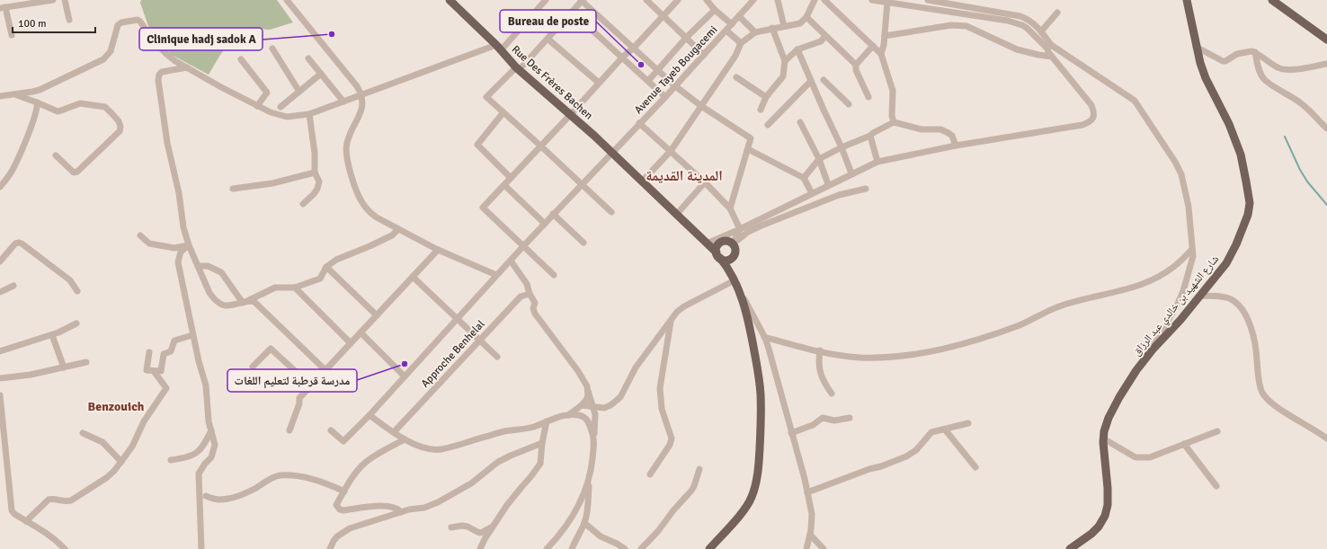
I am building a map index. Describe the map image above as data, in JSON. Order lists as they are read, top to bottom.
{
  "streets": {
    "main road": ["Rue Des Frères Bachen", "شارع الشهيد بن خالدي عبد الرزاق"],
    "street": ["Avenue Tayeb Bougacemi", "Approche Benhelal"]
  },
  "crossings": [
    ["Avenue Tayeb Bougacemi", "Rue Des Frères Bachen"]
  ],
  "districts": ["المدينة القديمة", "Benzouich"],
  "places": ["Clinique hadj sadok A", "Bureau de poste", "مدرسة قرطبة لتعليم اللغات"],
  "scale_bar": "100 m"
}
